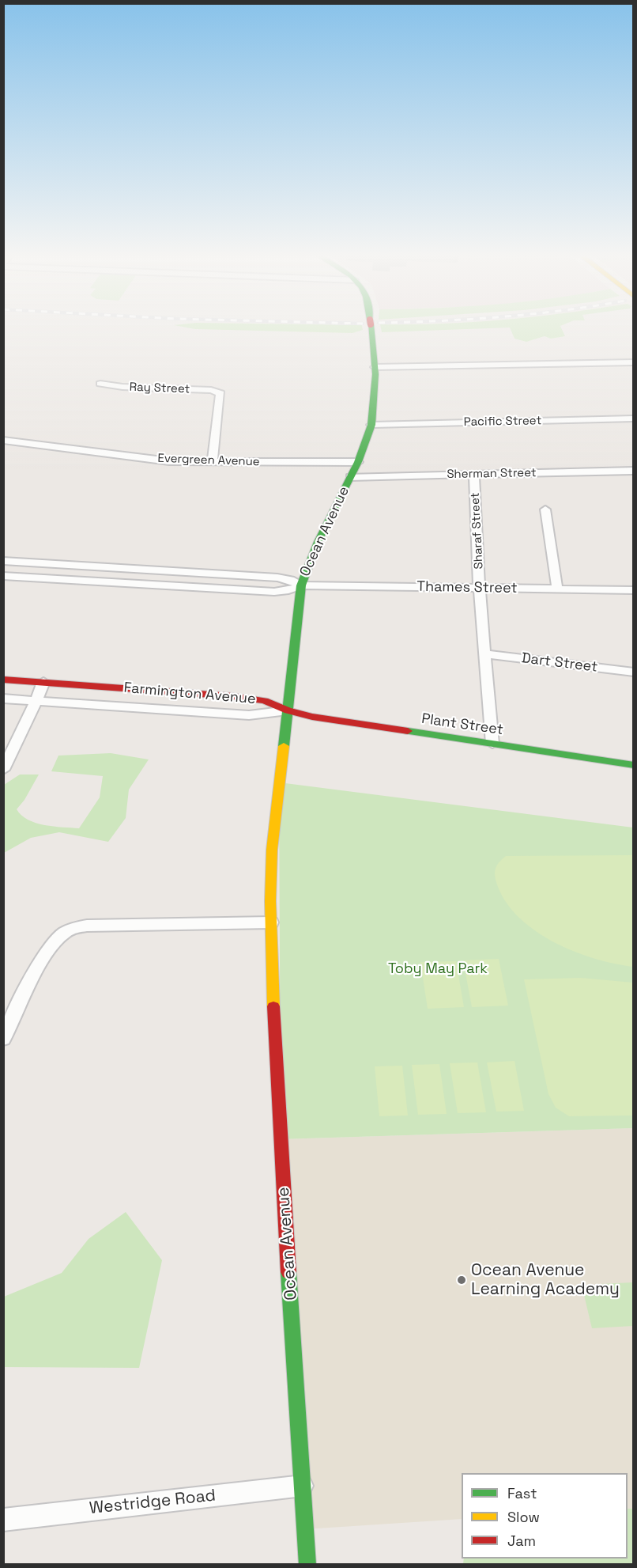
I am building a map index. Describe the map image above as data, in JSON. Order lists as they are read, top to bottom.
{
  "streets": {
    "main road": ["Ocean Avenue", "Farmington Avenue", "Plant Street"],
    "street": [
      "Ray Street",
      "Pacific Street",
      "Evergreen Avenue",
      "Sherman Street",
      "Sharaf Street",
      "Thames Street",
      "Dart Street",
      "Westridge Road"
    ]
  },
  "crossings": [
    ["Ray Street", "Evergreen Avenue"],
    ["Pacific Street", "Ocean Avenue"],
    ["Evergreen Avenue", "Ocean Avenue"],
    ["Sherman Street", "Sharaf Street"],
    ["Sherman Street", "Ocean Avenue"],
    ["Sharaf Street", "Thames Street"],
    ["Sharaf Street", "Dart Street"],
    ["Sharaf Street", "Plant Street"],
    ["Ocean Avenue", "Thames Street"],
    ["Ocean Avenue", "Farmington Avenue"],
    ["Ocean Avenue", "Plant Street"],
    ["Ocean Avenue", "Westridge Road"],
    ["Farmington Avenue", "Plant Street"]
  ],
  "parks": ["Toby May Park"],
  "places": ["Ocean Avenue Learning Academy"],
  "legend": ["Fast", "Slow", "Jam"]
}
